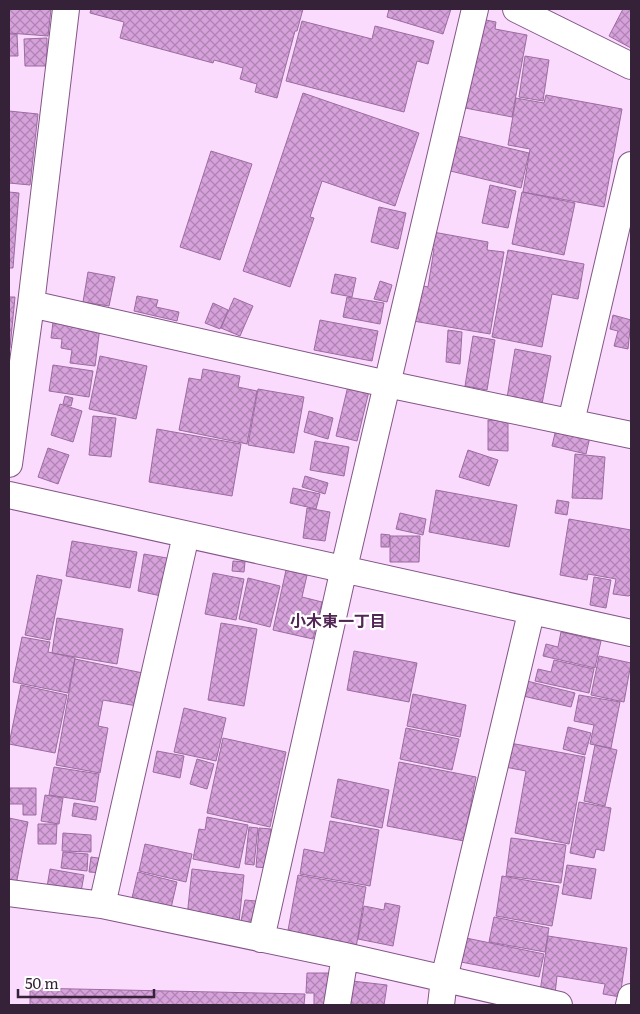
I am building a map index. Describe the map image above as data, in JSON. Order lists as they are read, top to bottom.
{
  "districts": ["小木東一丁目"],
  "scale_bar": "50 m"
}
